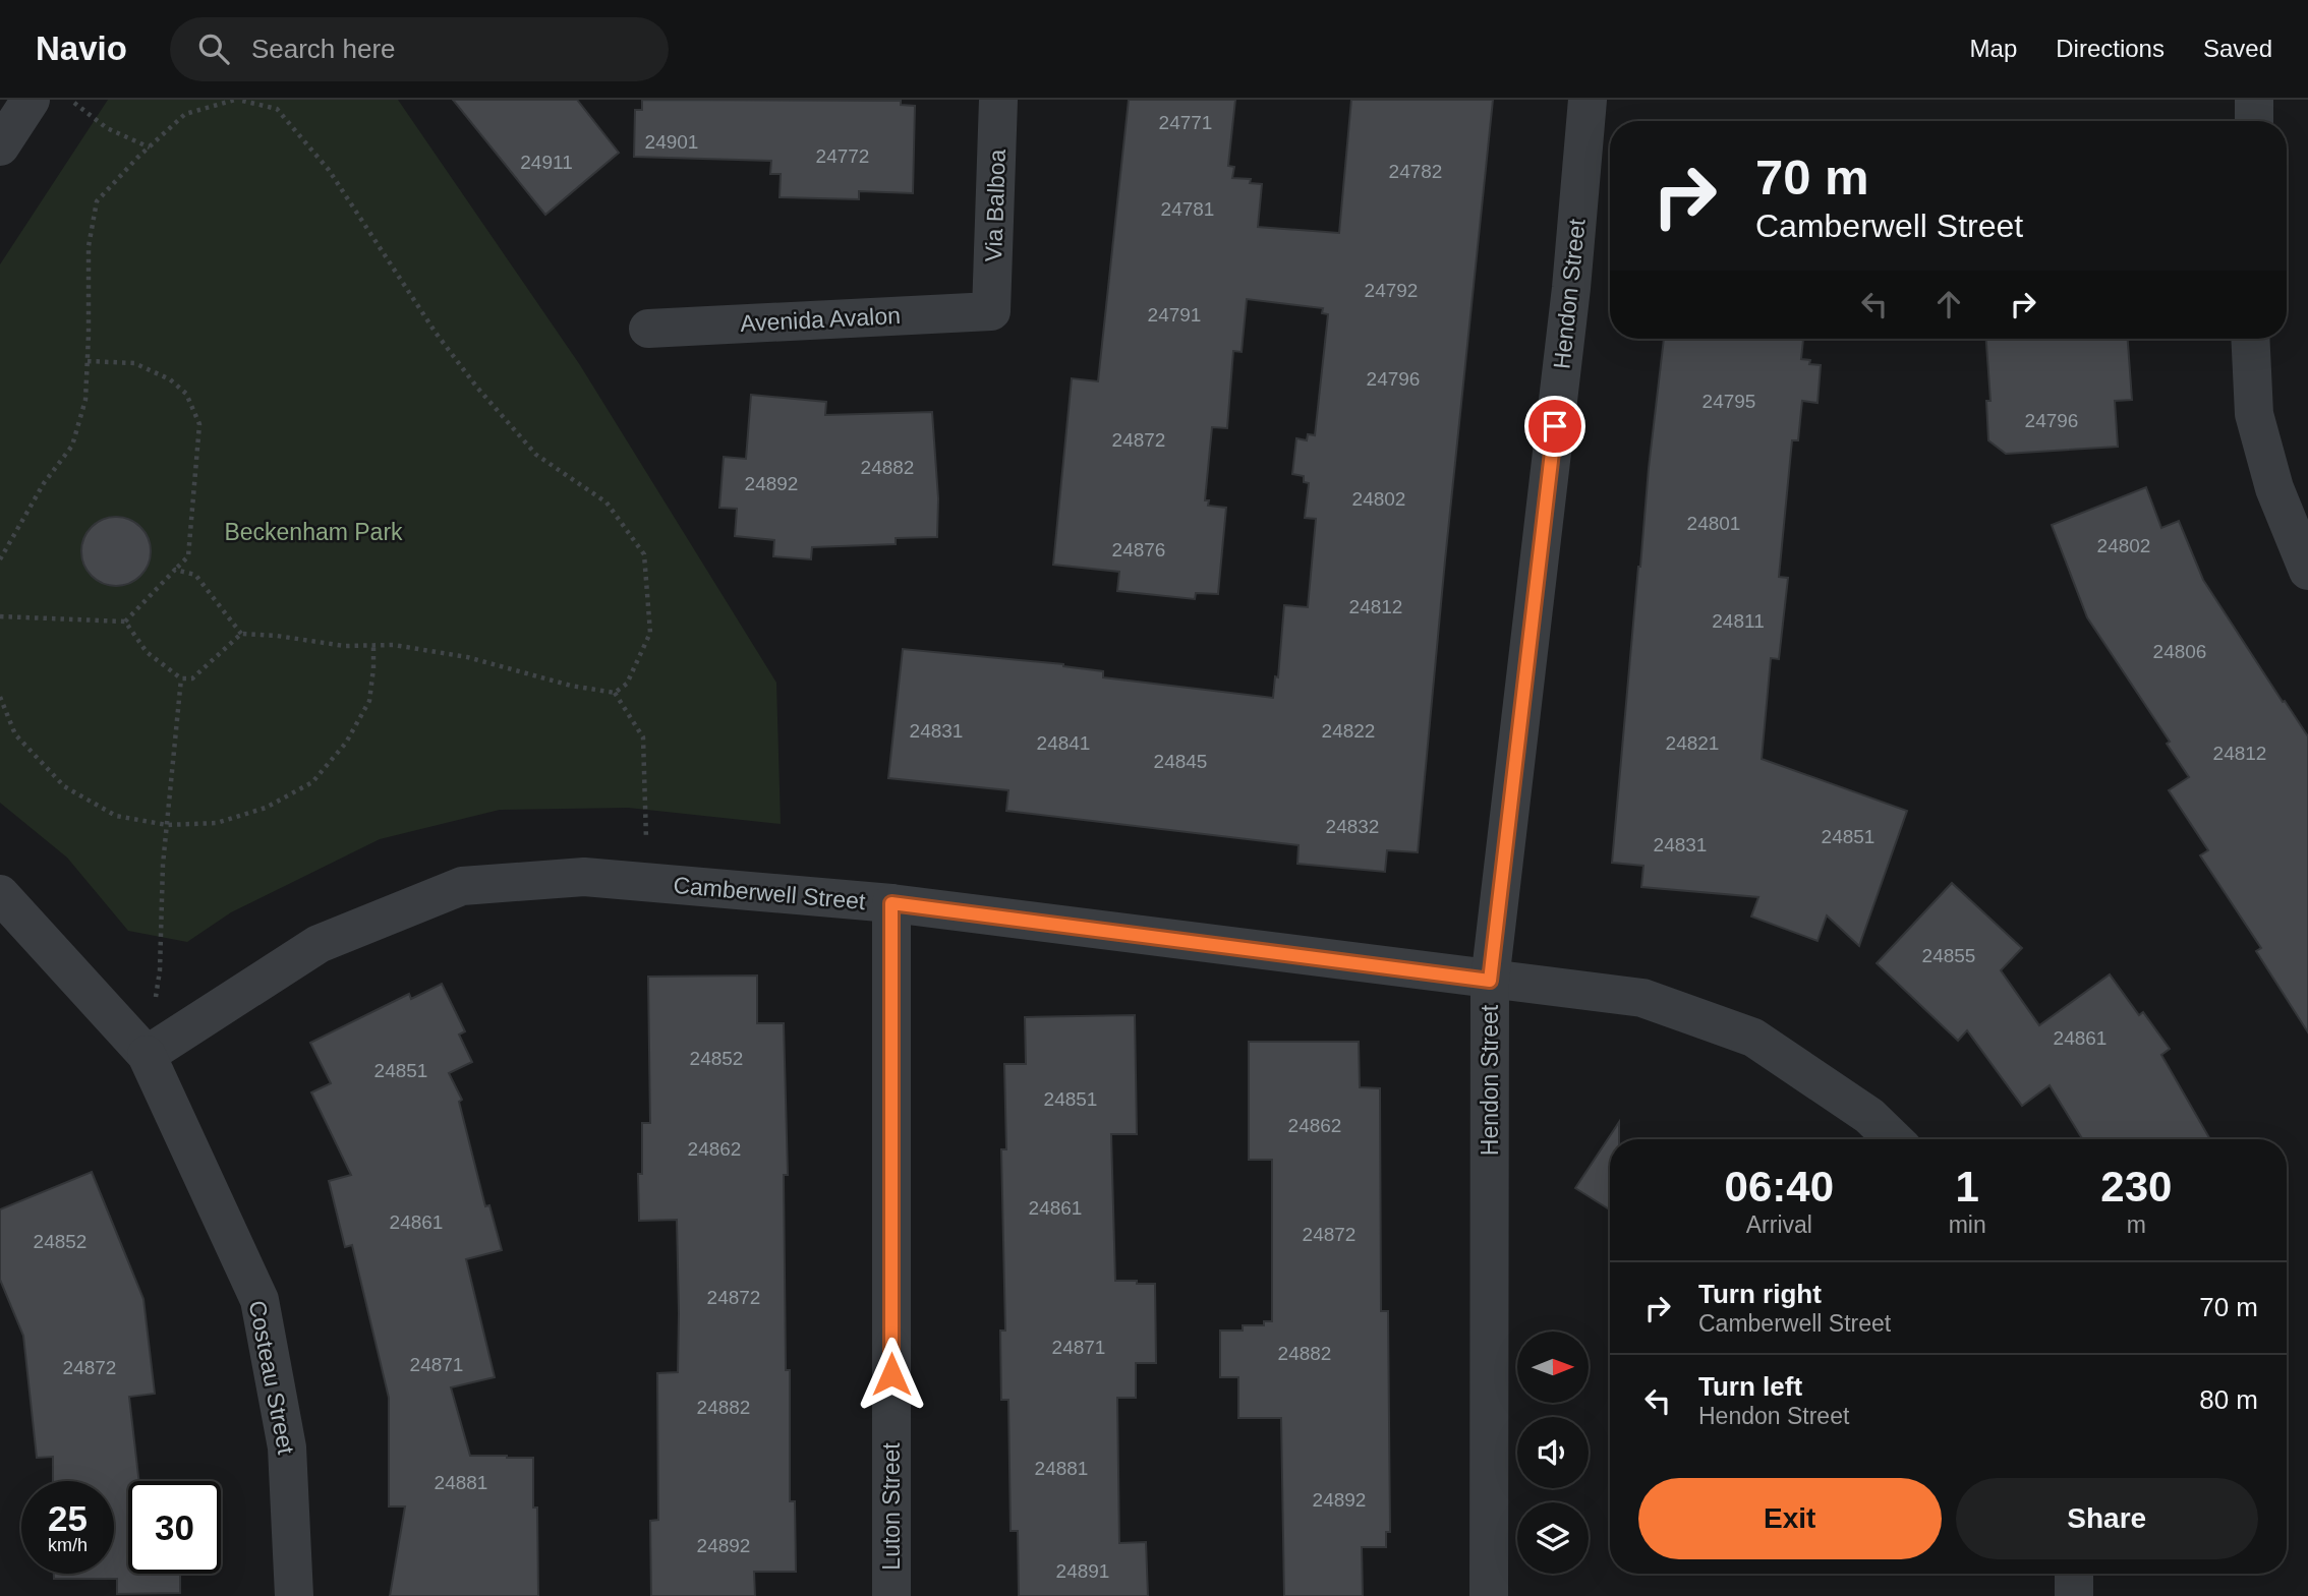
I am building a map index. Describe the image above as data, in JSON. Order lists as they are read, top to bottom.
{
  "streets": {
    "street": [
      "Via Balboa",
      "Hendon Street",
      "Avenida Avalon",
      "Camberwell Street",
      "Costeau Street",
      "Luton Street"
    ]
  },
  "crossings": [
    ["Via Balboa", "Avenida Avalon"],
    ["Hendon Street", "Camberwell Street"],
    ["Camberwell Street", "Costeau Street"],
    ["Camberwell Street", "Luton Street"]
  ],
  "parks": ["Beckenham Park"],
  "house_numbers": [
    "24771",
    "24901",
    "24772",
    "24911",
    "24782",
    "24781",
    "24792",
    "24791",
    "24796",
    "24795",
    "24796",
    "24872",
    "24882",
    "24892",
    "24802",
    "24801",
    "24802",
    "24876",
    "24812",
    "24811",
    "24806",
    "24831",
    "24822",
    "24841",
    "24821",
    "24812",
    "24845",
    "24832",
    "24851",
    "24831",
    "24855",
    "24861",
    "24852",
    "24851",
    "24851",
    "24862",
    "24862",
    "24861",
    "24861",
    "24872",
    "24852",
    "24872",
    "24871",
    "24882",
    "24871",
    "24872",
    "24882",
    "24881",
    "24881",
    "24892",
    "24892",
    "24891"
  ],
  "north": "right",
  "page": {
    "header": "Navio",
    "search": "Search here",
    "nav": ["Map", "Directions", "Saved"],
    "turn": ["70 m", "Camberwell Street"],
    "eta": [
      "06:40",
      "Arrival",
      "1",
      "min",
      "230",
      "m"
    ],
    "list": [
      {
        "name": "Turn right",
        "note": "Camberwell Street",
        "value": "70 m"
      },
      {
        "name": "Turn left",
        "note": "Hendon Street",
        "value": "80 m"
      }
    ],
    "buttons": ["Exit", "Share"],
    "speed": "25 km/h",
    "limit": "30"
  }
}
